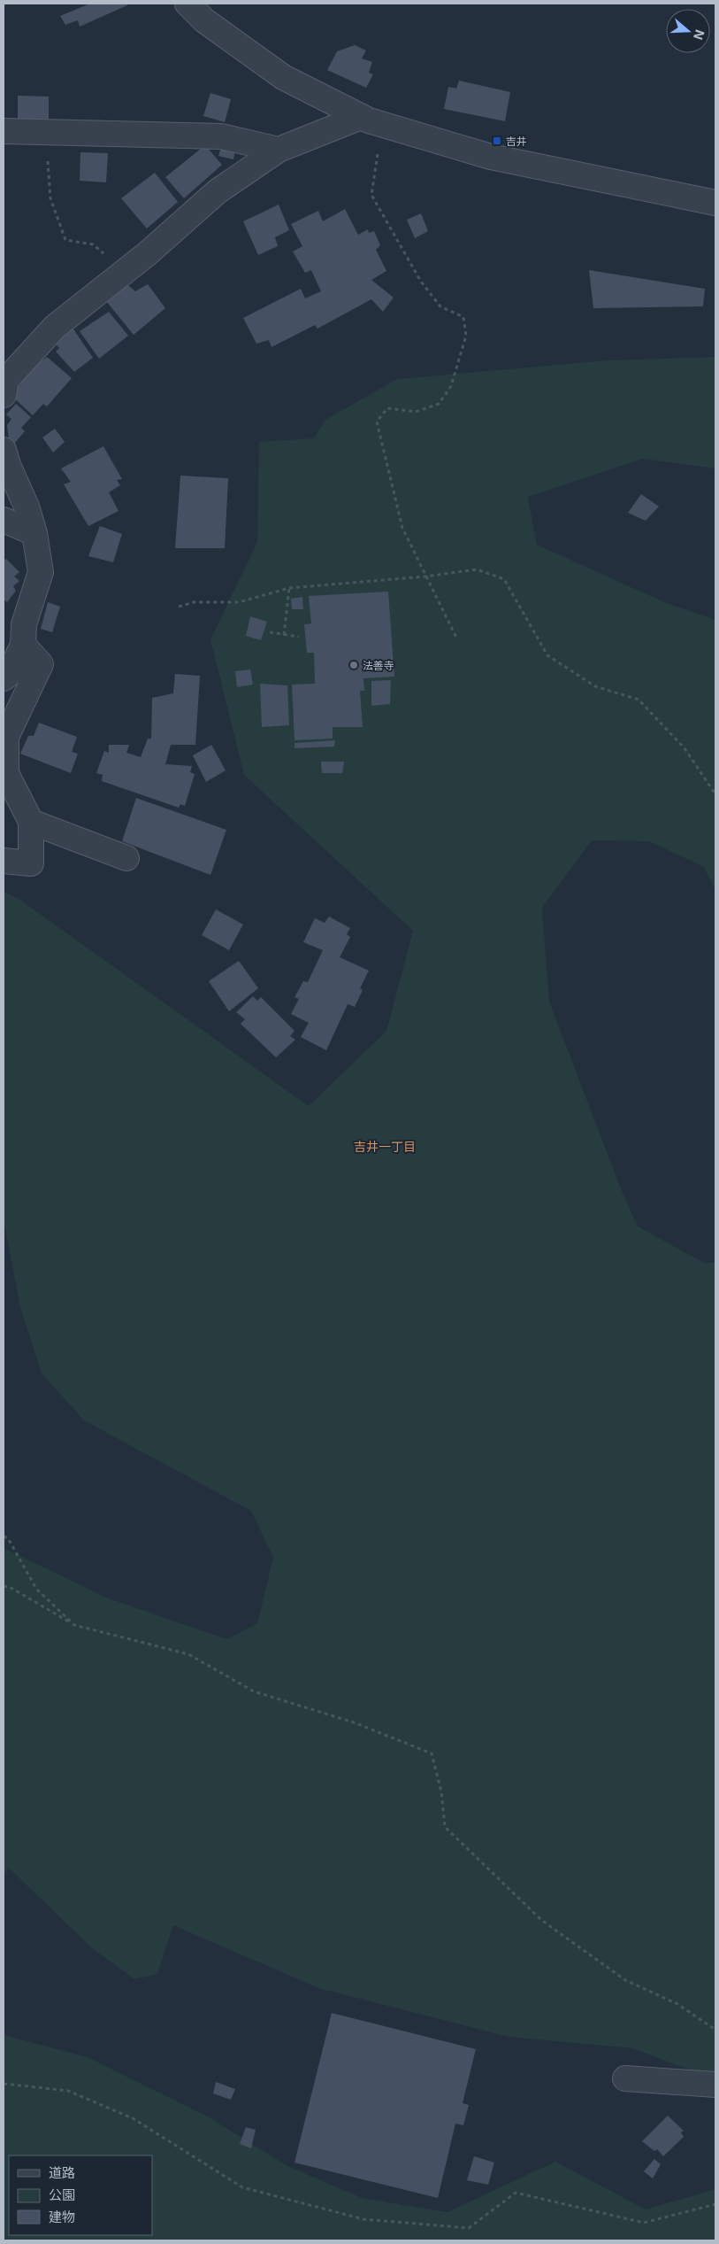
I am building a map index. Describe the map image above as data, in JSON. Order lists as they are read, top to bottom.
{
  "districts": ["吉井一丁目"],
  "places": {
    "transit": ["吉井"],
    "other": ["法善寺"]
  },
  "legend": ["道路", "公園", "建物"],
  "north": "right"
}
